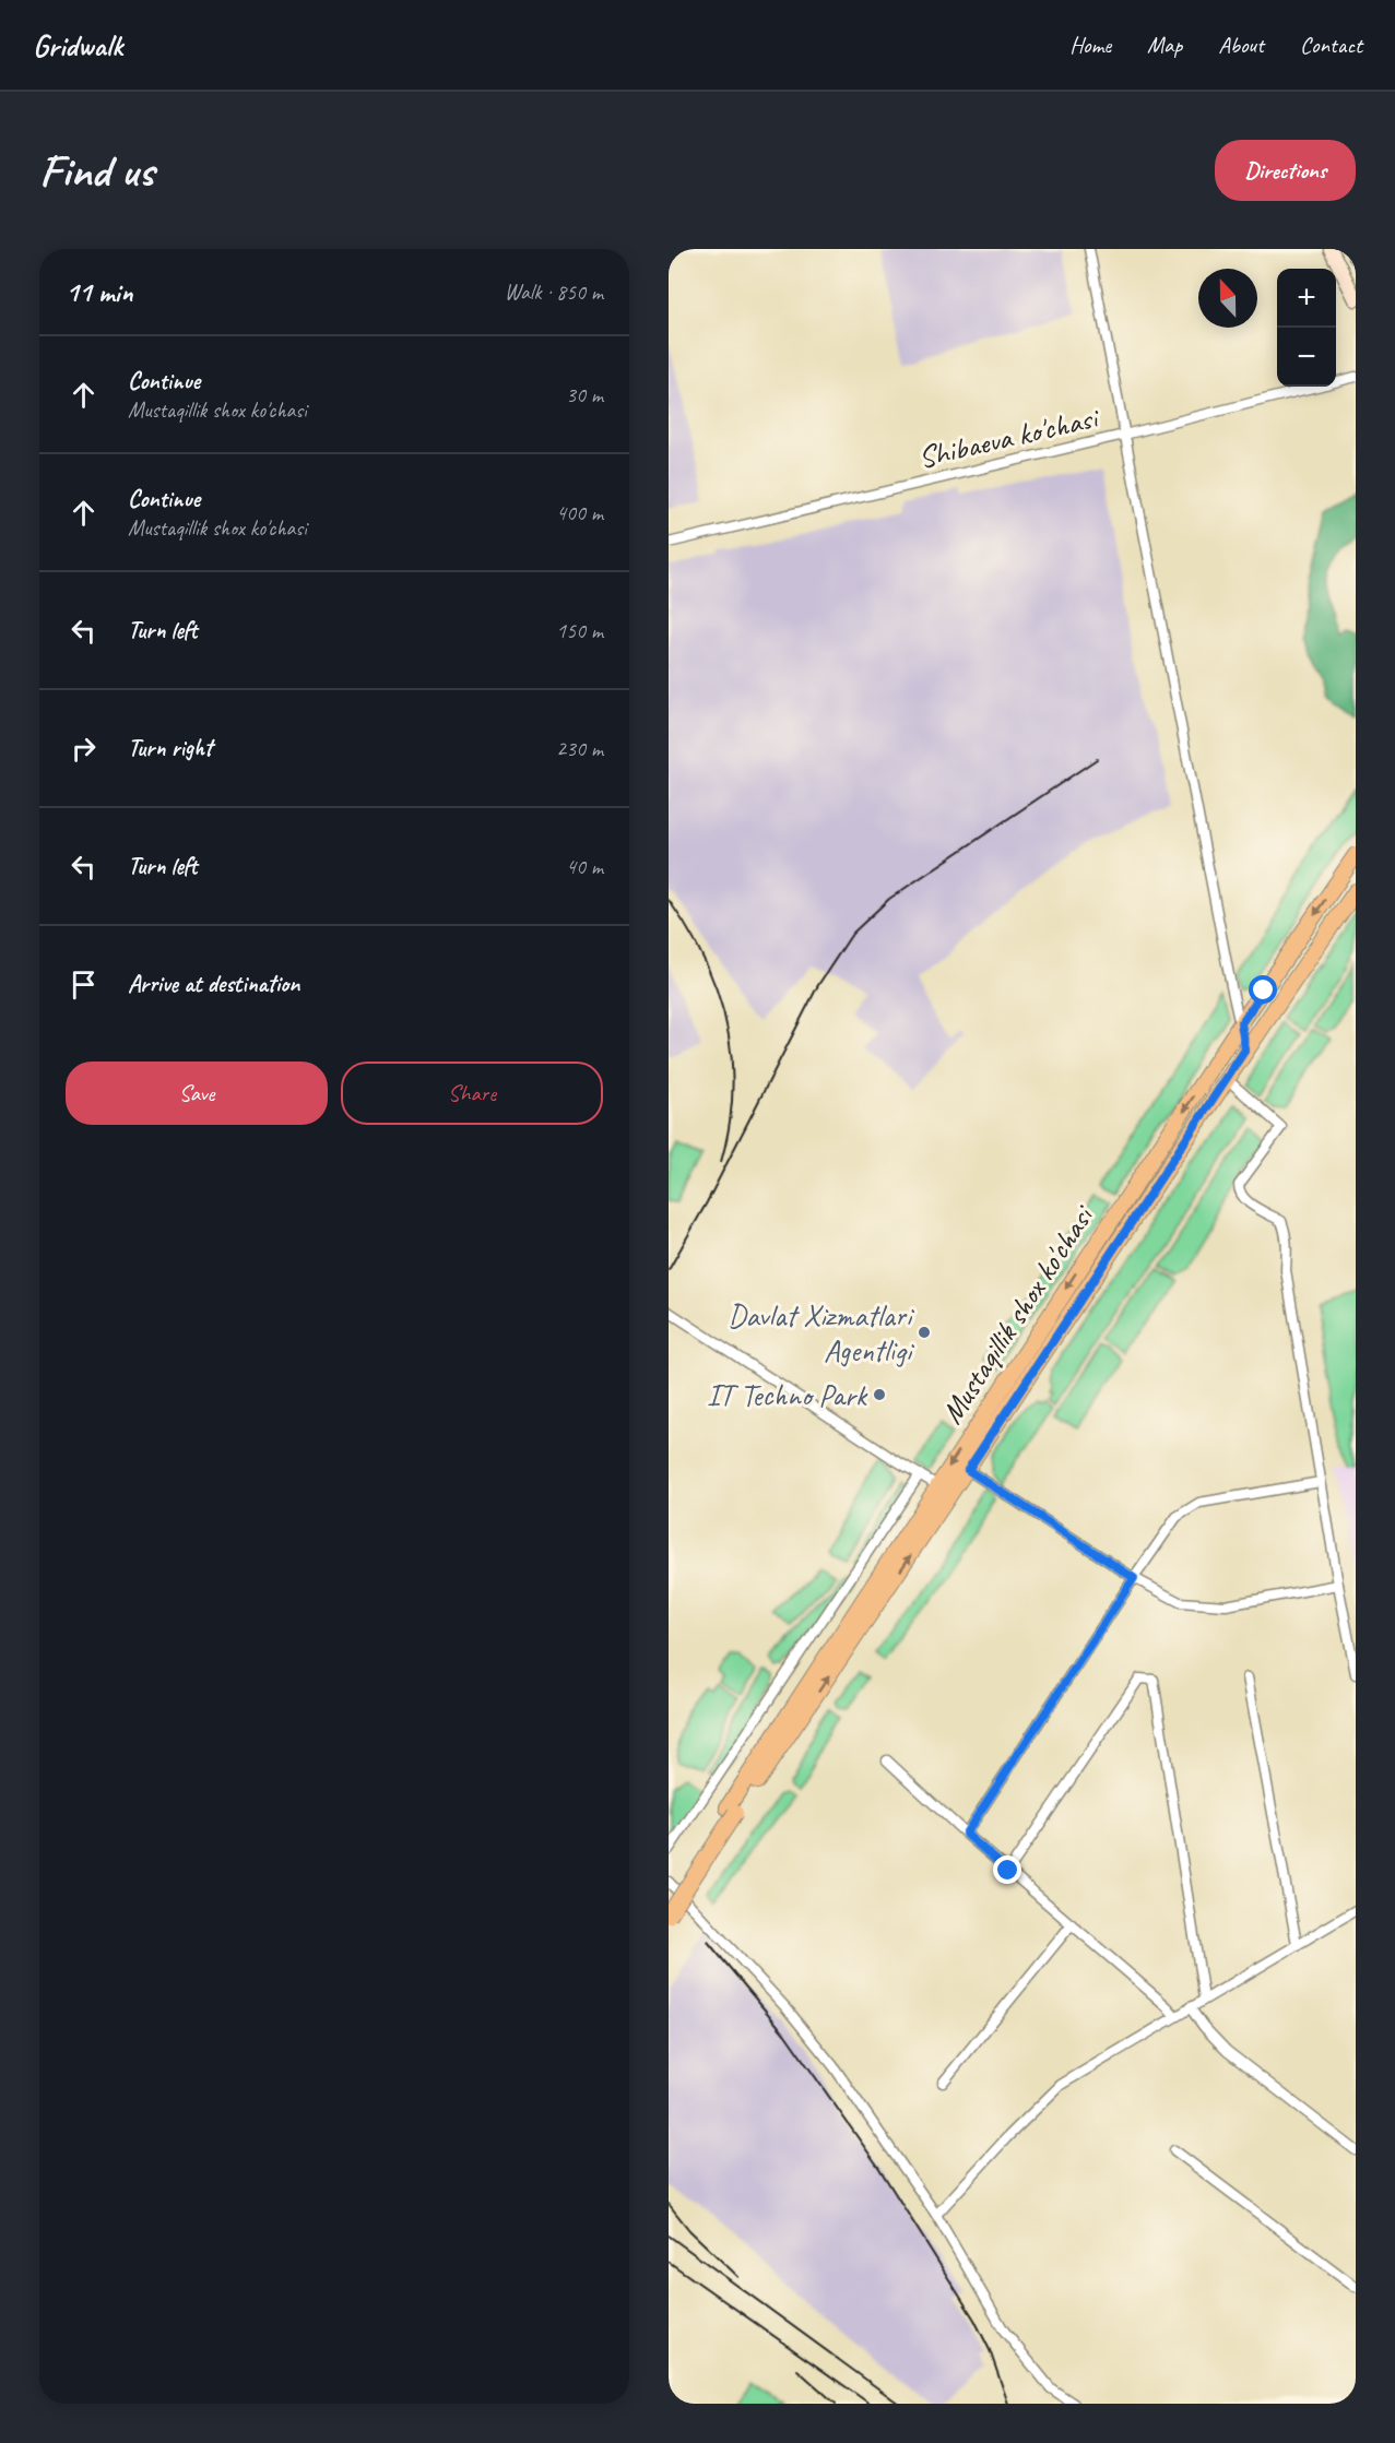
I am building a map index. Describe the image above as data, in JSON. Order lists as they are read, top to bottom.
{
  "streets": {
    "main road": ["Mustaqillik shox ko'chasi"],
    "street": ["Shibaeva ko'chasi"]
  },
  "places": ["Davlat Xizmatlari Agentligi", "IT Techno Park"],
  "north": "top",
  "page": {
    "header": "Gridwalk",
    "nav": [
      "Home",
      "Map",
      "About",
      "Contact"
    ],
    "buttons": [
      "Directions",
      ["Save", "Share"]
    ],
    "title": "Find us",
    "heading": ["11 min", "Walk · 850 m"],
    "map_buttons": ["+", "−"],
    "list": [
      ["Continue", "Mustaqillik shox ko'chasi", "30 m"],
      ["Continue", "Mustaqillik shox ko'chasi", "400 m"],
      ["Turn left", "150 m"],
      ["Turn right", "230 m"],
      ["Turn left", "40 m"],
      "Arrive at destination"
    ]
  }
}
